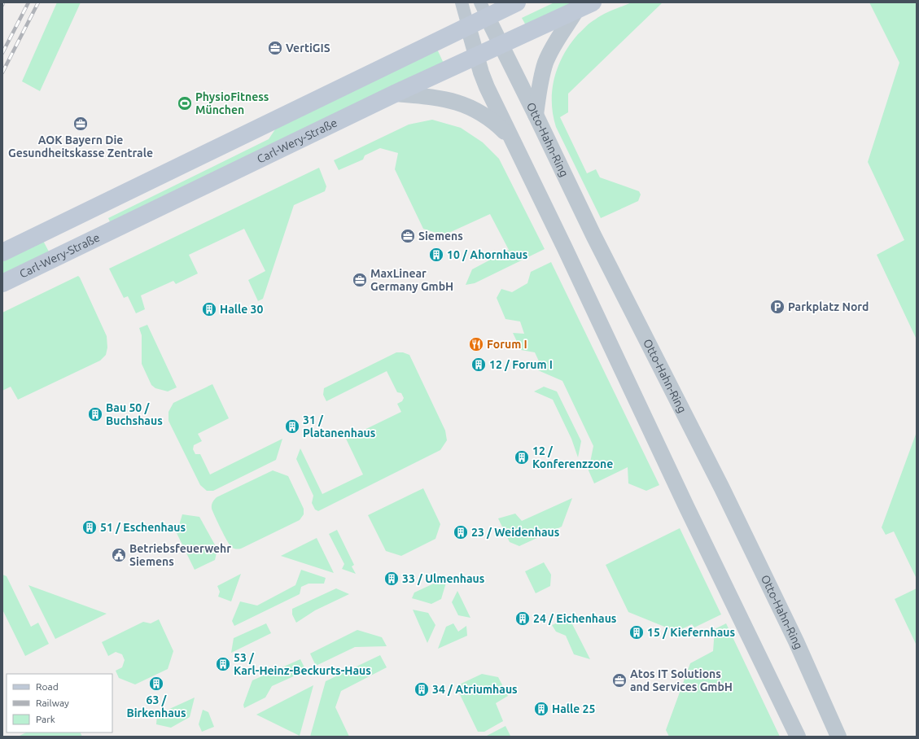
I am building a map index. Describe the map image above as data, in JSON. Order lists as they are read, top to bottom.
{
  "streets": {
    "main road": ["Carl-Wery-Straße"],
    "street": ["Otto-Hahn-Ring"]
  },
  "crossings": [
    ["Otto-Hahn-Ring", "Carl-Wery-Straße"]
  ],
  "places": {
    "office": [
      "VertiGIS",
      "AOK Bayern Die Gesundheitskasse Zentrale",
      "Siemens",
      "MaxLinear Germany GmbH",
      "Atos IT Solutions and Services GmbH"
    ],
    "sports": ["PhysioFitness München"],
    "building": [
      "10 / Ahornhaus",
      "Halle 30",
      "12 / Forum I",
      "Bau 50 / Buchshaus",
      "31 / Platanenhaus",
      "12 / Konferenzzone",
      "51 / Eschenhaus",
      "23 / Weidenhaus",
      "33 / Ulmenhaus",
      "24 / Eichenhaus",
      "15 / Kiefernhaus",
      "53 / Karl-Heinz-Beckurts-Haus",
      "63 / Birkenhaus",
      "34 / Atriumhaus",
      "Halle 25"
    ],
    "parking": ["Parkplatz Nord"],
    "restaurant": ["Forum I"],
    "public building": ["Betriebsfeuerwehr Siemens"]
  },
  "legend": ["Road", "Railway", "Park"]
}
